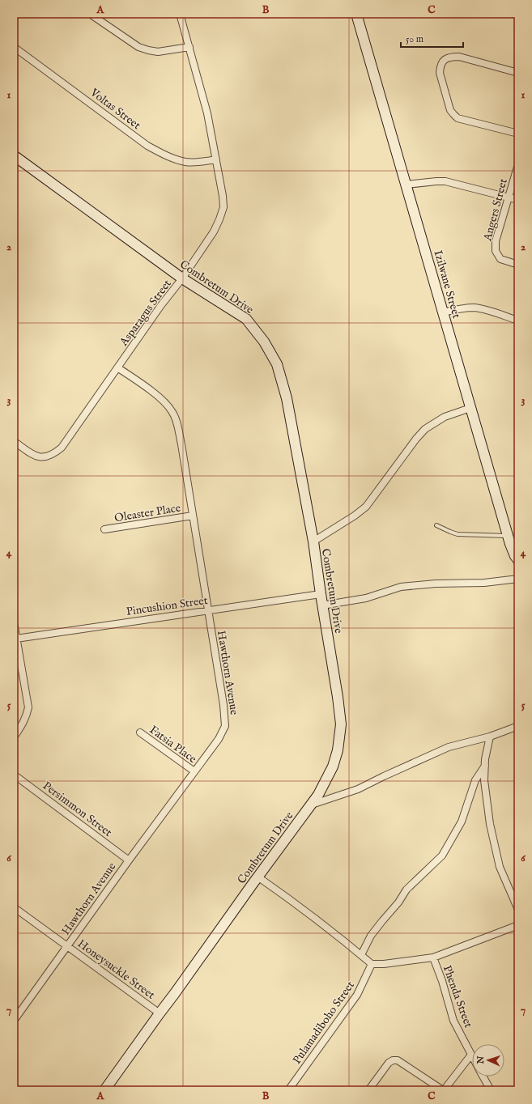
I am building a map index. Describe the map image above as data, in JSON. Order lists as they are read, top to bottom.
{
  "streets": {
    "street": [
      "Voltas Street",
      "Angers Street",
      "Izilwane Street",
      "Combretum Drive",
      "Asparagus Street",
      "Oleaster Place",
      "Pincushion Street",
      "Hawthorn Avenue",
      "Fatsia Place",
      "Persimmon Street",
      "Honeysuckle Street",
      "Phenda Street",
      "Pulamadiboho Street"
    ]
  },
  "crossings": [
    ["Voltas Street", "Asparagus Street"],
    ["Combretum Drive", "Asparagus Street"],
    ["Combretum Drive", "Pincushion Street"],
    ["Combretum Drive", "Honeysuckle Street"],
    ["Asparagus Street", "Hawthorn Avenue"],
    ["Oleaster Place", "Hawthorn Avenue"],
    ["Pincushion Street", "Hawthorn Avenue"],
    ["Hawthorn Avenue", "Fatsia Place"],
    ["Hawthorn Avenue", "Persimmon Street"],
    ["Hawthorn Avenue", "Honeysuckle Street"],
    ["Phenda Street", "Pulamadiboho Street"]
  ],
  "scale_bar": "50 m",
  "north": "left",
  "grid": {
    "columns": ["A", "B", "C"],
    "rows": [
      "1",
      "2",
      "3",
      "4",
      "5",
      "6",
      "7"
    ]
  }
}
